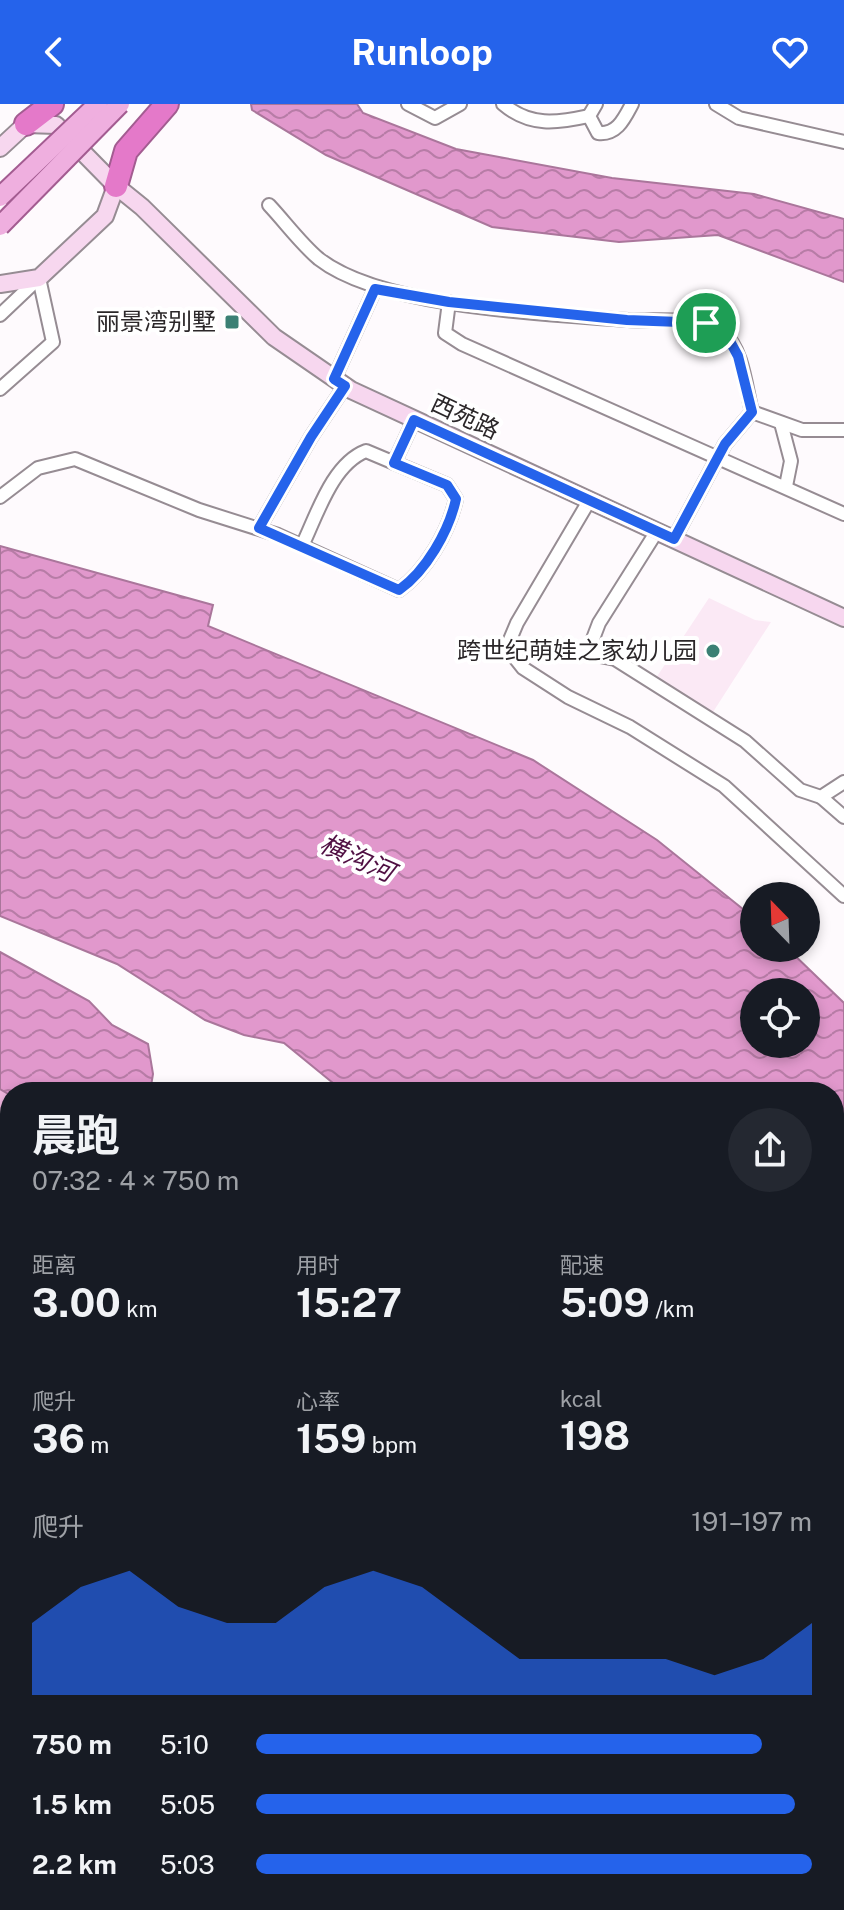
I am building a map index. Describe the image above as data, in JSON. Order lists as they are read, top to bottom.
{
  "streets": {
    "main road": ["西苑路"]
  },
  "water": ["横沟河"],
  "places": {
    "transit": ["丽景湾别墅"],
    "other": ["跨世纪萌娃之家幼儿园"]
  },
  "north": "top left",
  "page": {
    "header": "Runloop",
    "heading": ["晨跑", "07:32 · 4 × 750 m"],
    "stats": [
      ["距离", "3.00 km"],
      ["用时", "15:27"],
      ["配速", "5:09 /km"],
      ["爬升", "36 m"],
      ["心率", "159 bpm"],
      ["kcal", "198"]
    ],
    "chart": ["爬升", "191–197 m"],
    "list": [
      {
        "name": "750 m",
        "note": "5:10"
      },
      {
        "name": "1.5 km",
        "note": "5:05"
      },
      {
        "name": "2.2 km",
        "note": "5:03"
      }
    ]
  }
}
